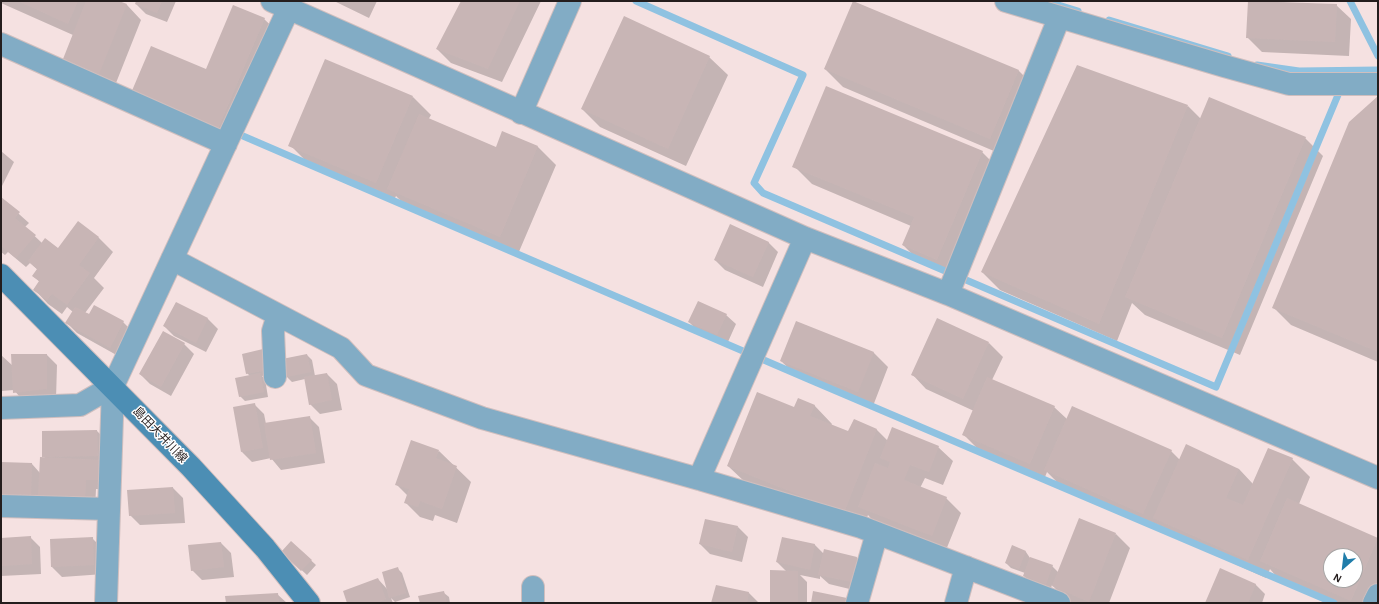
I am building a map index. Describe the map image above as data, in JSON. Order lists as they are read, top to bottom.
{
  "streets": {
    "main road": ["島田大井川線"]
  },
  "north": "bottom left"
}
